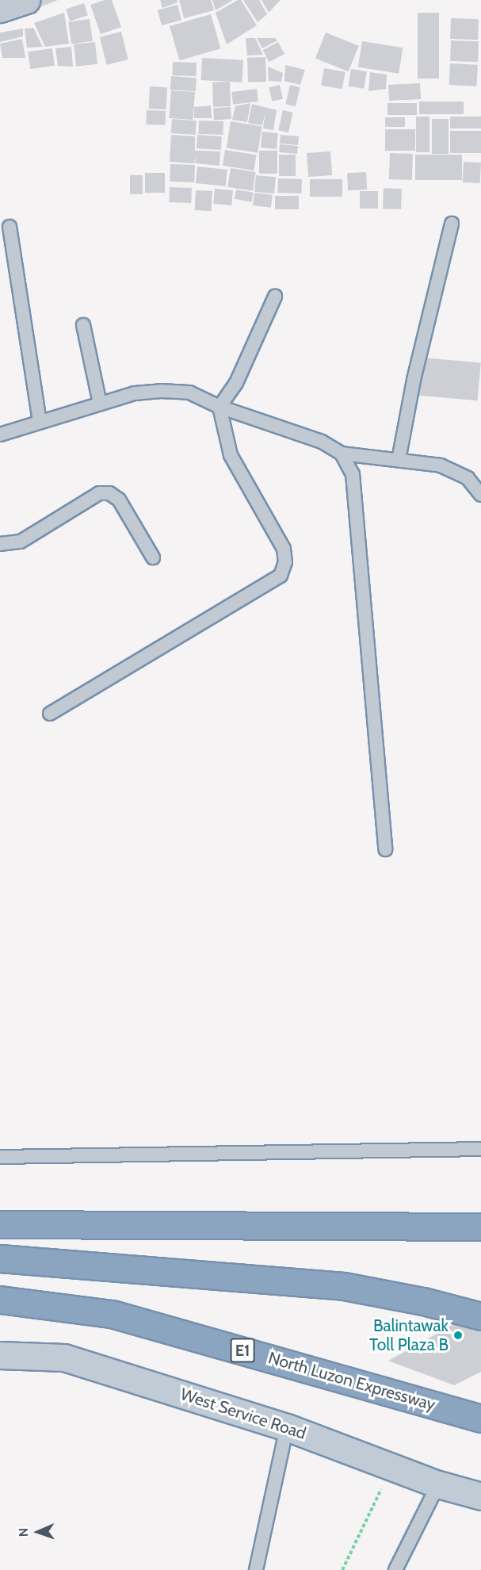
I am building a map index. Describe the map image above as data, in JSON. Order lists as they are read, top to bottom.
{
  "streets": {
    "highway": ["E1", "North Luzon Expressway"],
    "main road": ["West Service Road"]
  },
  "places": ["Balintawak Toll Plaza B"],
  "north": "left"
}
